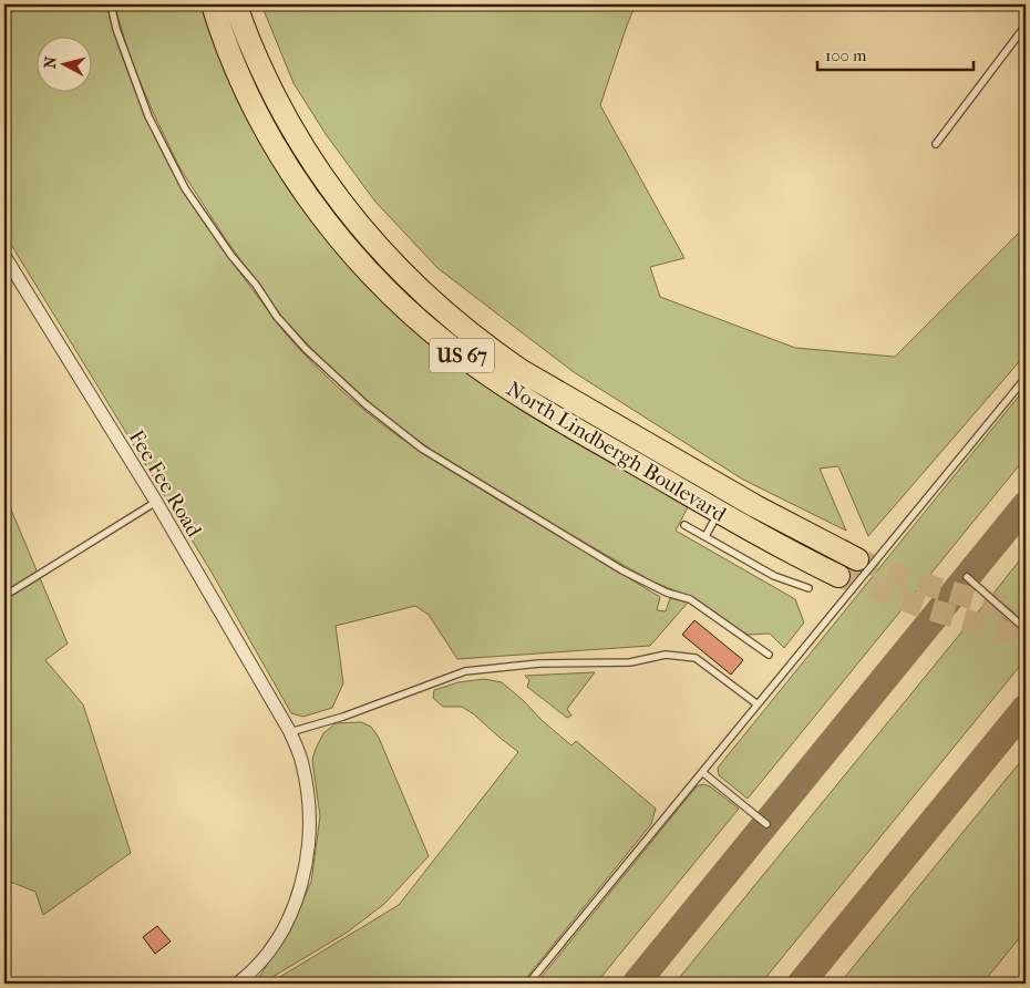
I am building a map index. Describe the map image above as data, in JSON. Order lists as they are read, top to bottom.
{
  "streets": {
    "highway": ["US 67", "North Lindbergh Boulevard"],
    "street": ["Fee Fee Road"]
  },
  "scale_bar": "100 m",
  "north": "left"
}
